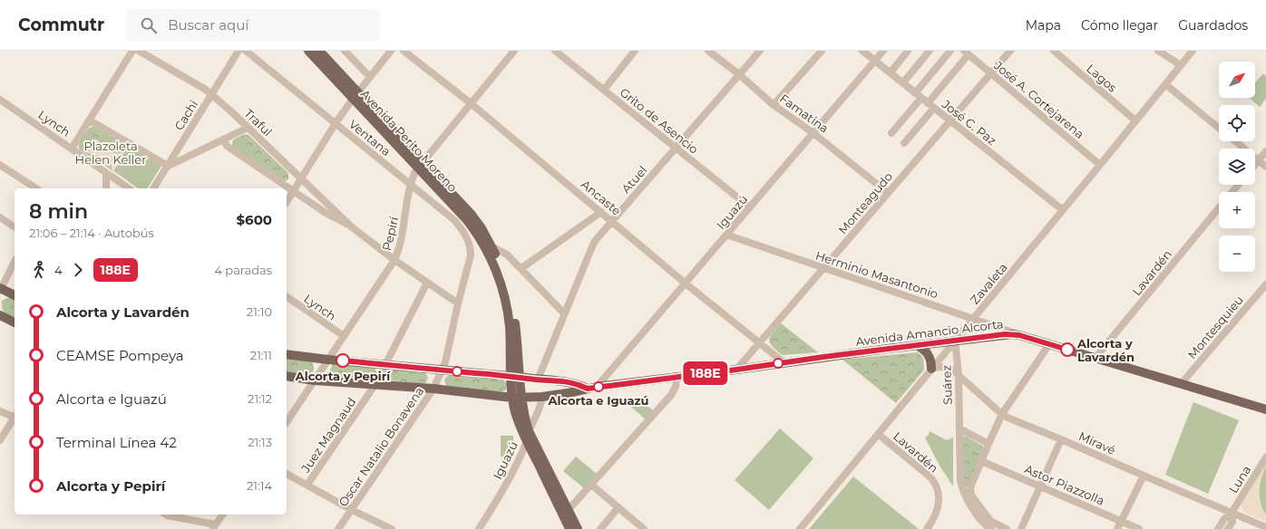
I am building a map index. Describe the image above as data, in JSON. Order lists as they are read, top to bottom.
{
  "streets": {
    "main road": ["Avenida Perito Moreno", "Avenida Amancio Alcorta"],
    "street": [
      "Lagos",
      "José A. Cortejarena",
      "Famatina",
      "Cachi",
      "Grito de Asencio",
      "Traful",
      "José C. Paz",
      "Lynch",
      "Ventana",
      "Atuel",
      "Ancaste",
      "Monteagudo",
      "Iguazú",
      "Pepirí",
      "Lavardén",
      "Herminio Masantonio",
      "Zavaleta",
      "Montesquieu",
      "Suárez",
      "Juez Magnaud",
      "Miravé",
      "Oscar Natalio Bonavena",
      "Luna",
      "Astor Piazzolla"
    ]
  },
  "crossings": [
    ["Lagos", "Zavaleta"],
    ["José A. Cortejarena", "Monteagudo"],
    ["José A. Cortejarena", "Zavaleta"],
    ["Famatina", "Atuel"],
    ["Famatina", "Monteagudo"],
    ["Famatina", "Iguazú"],
    ["Cachi", "Traful"],
    ["Grito de Asencio", "Atuel"],
    ["Grito de Asencio", "Iguazú"],
    ["Traful", "Pepirí"],
    ["Traful", "Juez Magnaud"],
    ["Traful", "Oscar Natalio Bonavena"],
    ["José C. Paz", "Monteagudo"],
    ["José C. Paz", "Iguazú"],
    ["José C. Paz", "Zavaleta"],
    ["Lynch", "Pepirí"],
    ["Ventana", "Pepirí"],
    ["Ventana", "Oscar Natalio Bonavena"],
    ["Avenida Perito Moreno", "Pepirí"],
    ["Avenida Perito Moreno", "Avenida Amancio Alcorta"],
    ["Atuel", "Ancaste"],
    ["Atuel", "Avenida Amancio Alcorta"],
    ["Ancaste", "Monteagudo"],
    ["Ancaste", "Iguazú"],
    ["Ancaste", "Pepirí"],
    ["Ancaste", "Avenida Amancio Alcorta"],
    ["Monteagudo", "Herminio Masantonio"],
    ["Monteagudo", "Avenida Amancio Alcorta"],
    ["Iguazú", "Herminio Masantonio"],
    ["Iguazú", "Avenida Amancio Alcorta"],
    ["Pepirí", "Avenida Amancio Alcorta"],
    ["Lavardén", "Zavaleta"],
    ["Lavardén", "Avenida Amancio Alcorta"],
    ["Herminio Masantonio", "Zavaleta"],
    ["Herminio Masantonio", "Avenida Amancio Alcorta"],
    ["Zavaleta", "Avenida Amancio Alcorta"],
    ["Zavaleta", "Suárez"],
    ["Zavaleta", "Miravé"],
    ["Montesquieu", "Avenida Amancio Alcorta"],
    ["Avenida Amancio Alcorta", "Suárez"],
    ["Avenida Amancio Alcorta", "Juez Magnaud"],
    ["Avenida Amancio Alcorta", "Oscar Natalio Bonavena"],
    ["Suárez", "Miravé"],
    ["Miravé", "Luna"]
  ],
  "parks": ["Plazoleta Helen Keller"],
  "places": ["Alcorta y Lavardén", "Alcorta y Pepirí", "Alcorta e Iguazú"],
  "lines": ["bus line 188E"],
  "north": "top right",
  "page": {
    "header": "Commutr",
    "search": "Buscar aquí",
    "nav": ["Mapa", "Cómo llegar", "Guardados"],
    "on_map": "188E",
    "map_buttons": ["+", "−"],
    "heading": ["8 min", "21:06 – 21:14 · Autobús", "$600"],
    "legs": ["4", "188E", "4 paradas"],
    "list": [
      {
        "name": "Alcorta y Lavardén",
        "value": "21:10"
      },
      {
        "name": "CEAMSE Pompeya",
        "value": "21:11"
      },
      {
        "name": "Alcorta e Iguazú",
        "value": "21:12"
      },
      {
        "name": "Terminal Línea 42",
        "value": "21:13"
      },
      {
        "name": "Alcorta y Pepirí",
        "value": "21:14"
      }
    ]
  }
}
